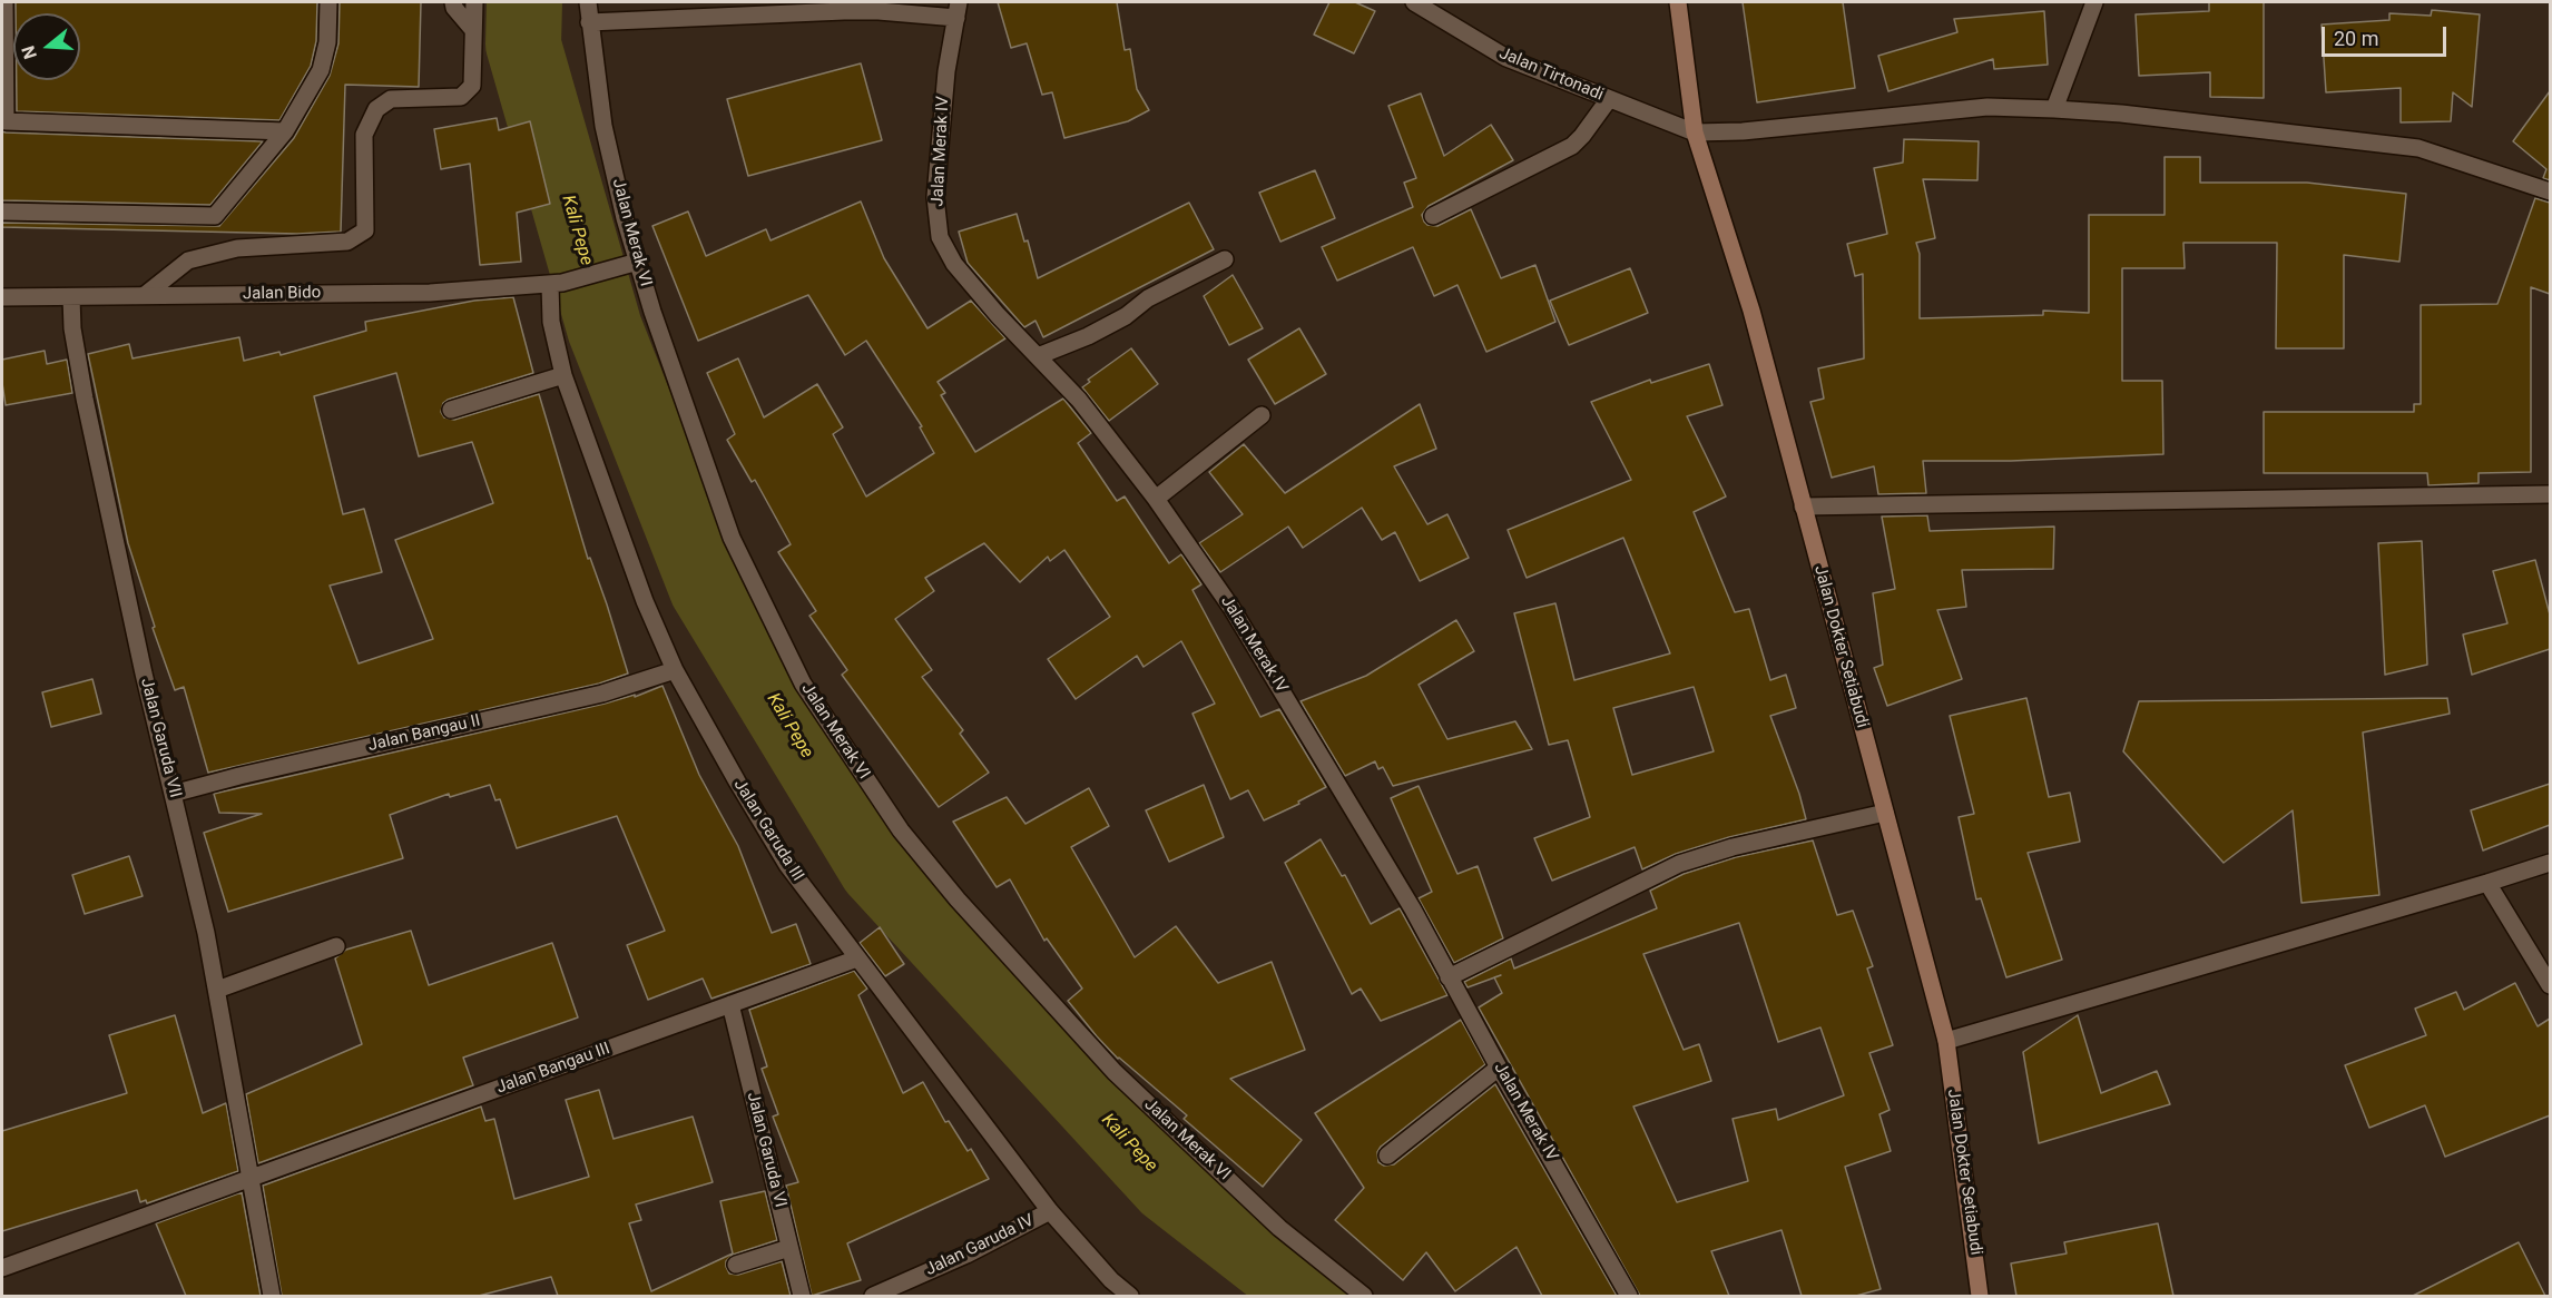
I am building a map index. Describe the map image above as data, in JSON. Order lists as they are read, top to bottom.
{
  "streets": {
    "street": [
      "Jalan Tirtonadi",
      "Jalan Merak IV",
      "Jalan Merak VI",
      "Jalan Bido",
      "Jalan Dokter Setiabudi",
      "Jalan Bangau II",
      "Jalan Garuda VII",
      "Jalan Garuda III",
      "Jalan Bangau III",
      "Jalan Garuda VI",
      "Jalan Garuda IV"
    ]
  },
  "crossings": [
    ["Jalan Tirtonadi", "Jalan Dokter Setiabudi"],
    ["Jalan Merak VI", "Jalan Bido"],
    ["Jalan Bido", "Jalan Garuda VII"],
    ["Jalan Bido", "Jalan Garuda III"],
    ["Jalan Bangau II", "Jalan Garuda VII"],
    ["Jalan Bangau II", "Jalan Garuda III"],
    ["Jalan Garuda VII", "Jalan Bangau III"],
    ["Jalan Garuda III", "Jalan Bangau III"],
    ["Jalan Garuda III", "Jalan Garuda IV"],
    ["Jalan Bangau III", "Jalan Garuda VI"]
  ],
  "water": ["Kali Pepe"],
  "scale_bar": "20 m",
  "north": "left"
}
